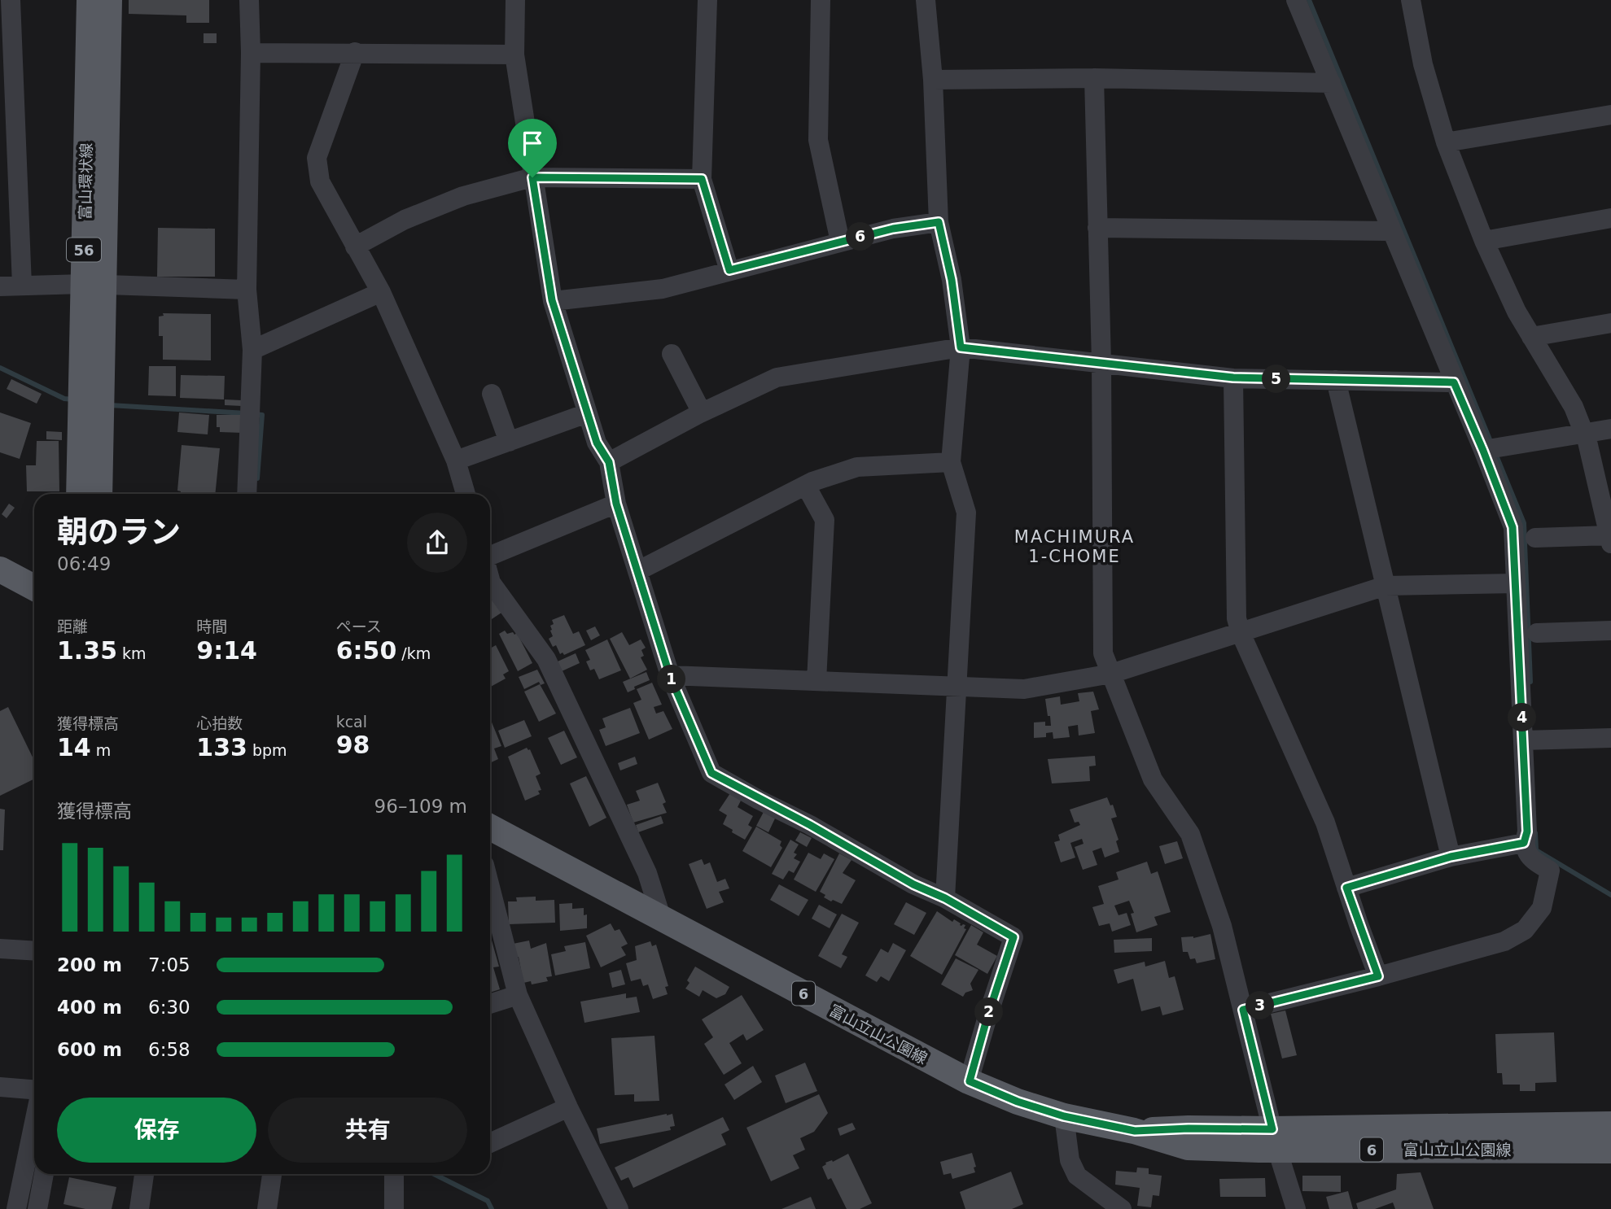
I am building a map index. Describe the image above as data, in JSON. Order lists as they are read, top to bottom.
{
  "streets": {
    "main road": [
      "富山環状線",
      "56",
      "6",
      "富山立山公園線"
    ]
  },
  "districts": ["MACHIMURA 1-CHOME"],
  "page": {
    "pins": [
      "6",
      "5",
      "1",
      "4",
      "3",
      "2"
    ],
    "heading": ["朝のラン", "06:49"],
    "stats": [
      ["距離", "1.35 km"],
      ["時間", "9:14"],
      ["ペース", "6:50 /km"],
      ["獲得標高", "14 m"],
      ["心拍数", "133 bpm"],
      ["kcal", "98"]
    ],
    "chart": ["獲得標高", "96–109 m"],
    "list": [
      {
        "name": "200 m",
        "note": "7:05"
      },
      {
        "name": "400 m",
        "note": "6:30"
      },
      {
        "name": "600 m",
        "note": "6:58"
      }
    ],
    "buttons": ["保存", "共有"]
  }
}
